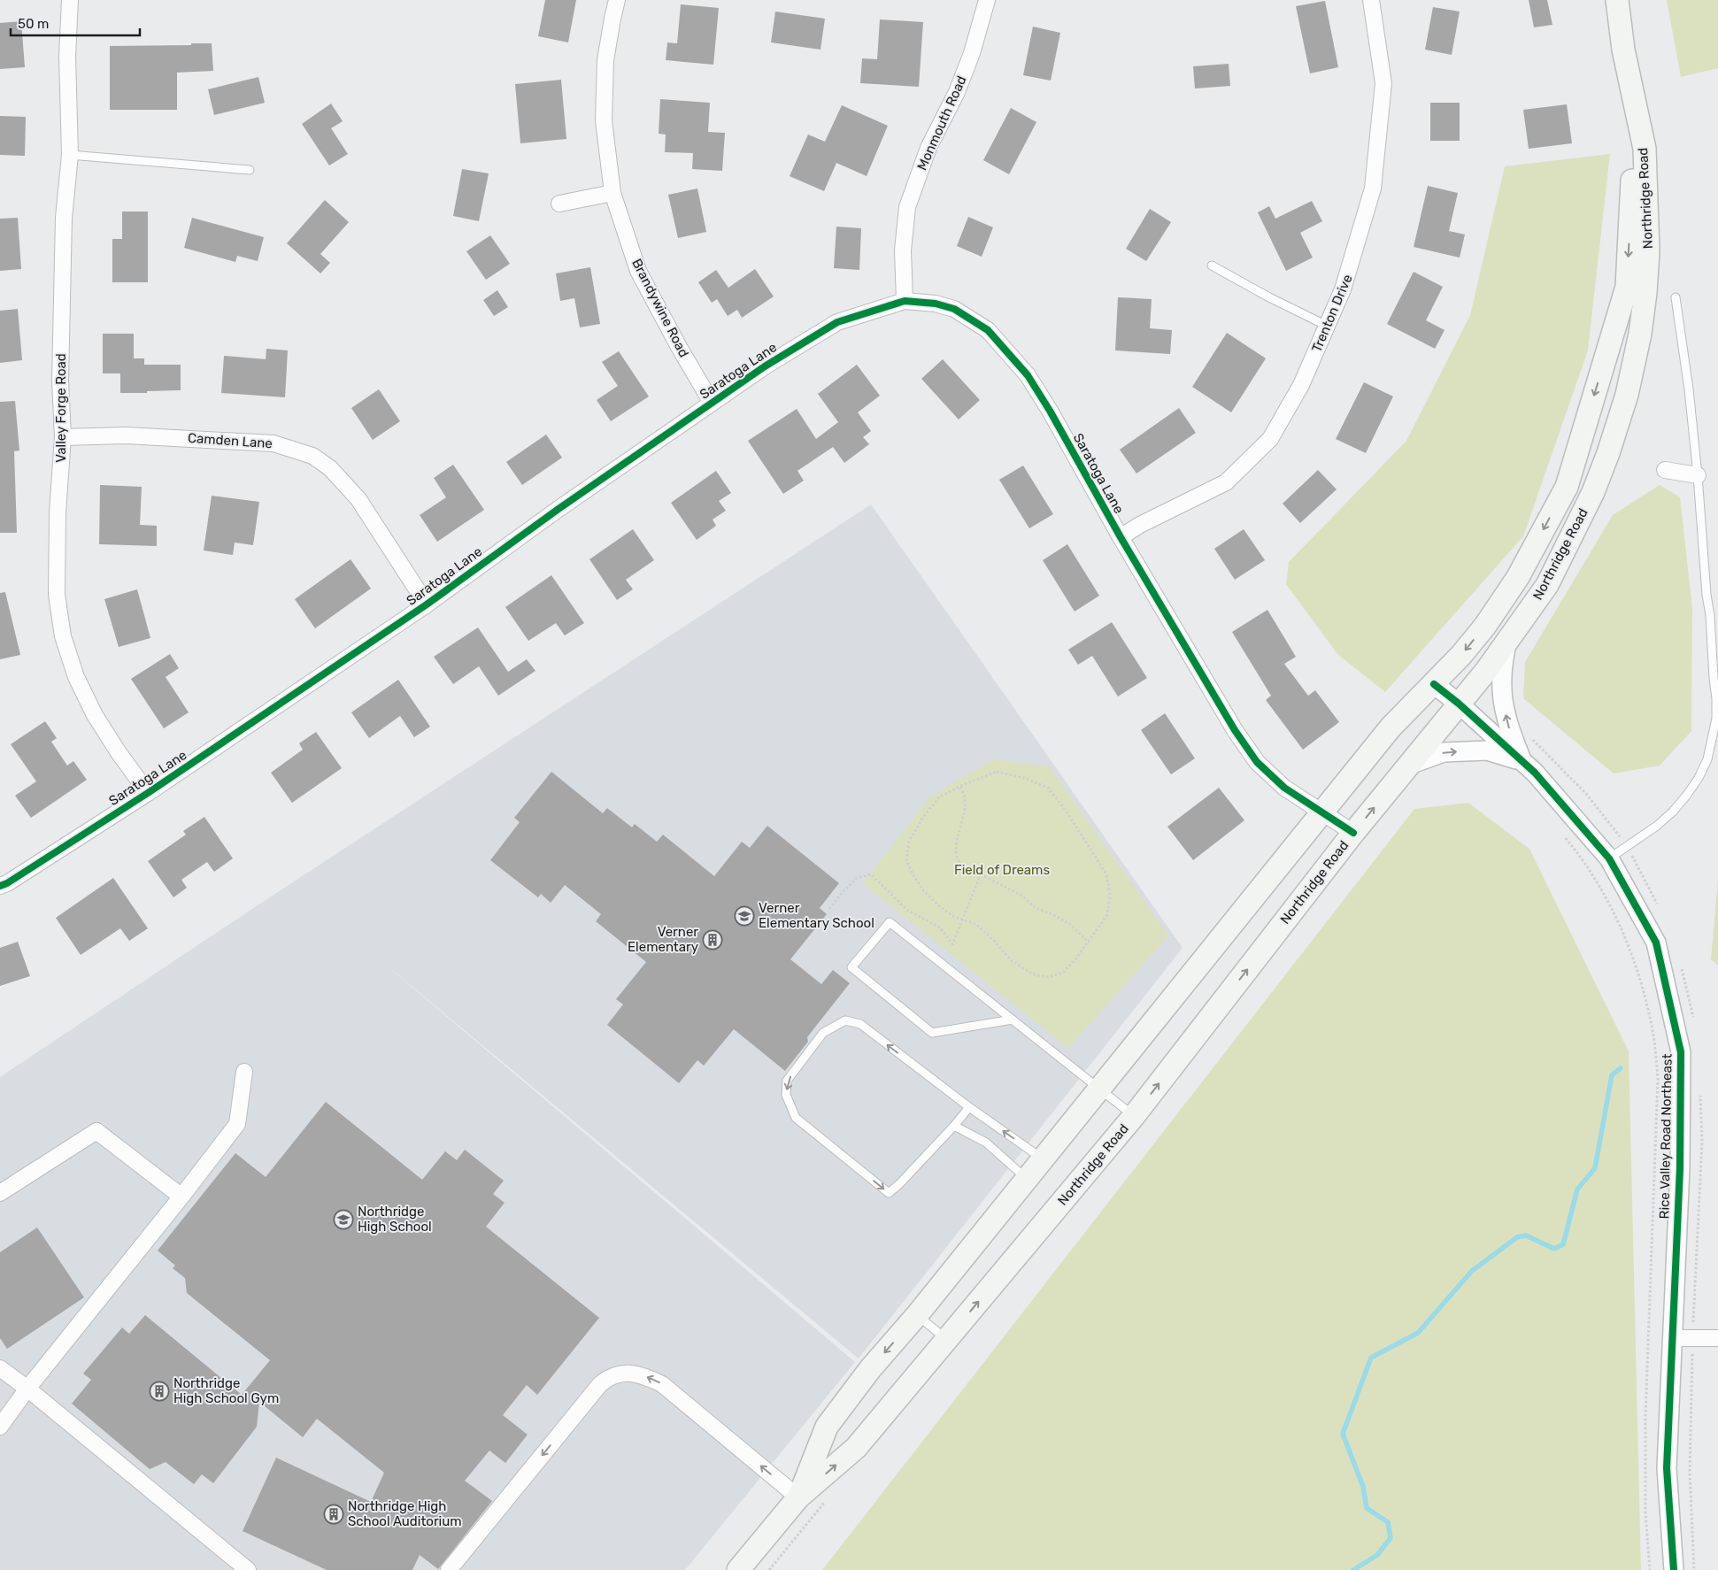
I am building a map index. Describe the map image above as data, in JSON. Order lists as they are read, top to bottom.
{
  "streets": {
    "main road": ["Northridge Road"],
    "street": [
      "Monmouth Road",
      "Brandywine Road",
      "Trenton Drive",
      "Saratoga Lane",
      "Valley Forge Road",
      "Camden Lane",
      "Rice Valley Road Northeast"
    ]
  },
  "crossings": [
    ["Monmouth Road", "Saratoga Lane"],
    ["Northridge Road", "Saratoga Lane"],
    ["Northridge Road", "Rice Valley Road Northeast"],
    ["Brandywine Road", "Saratoga Lane"],
    ["Trenton Drive", "Saratoga Lane"],
    ["Saratoga Lane", "Valley Forge Road"],
    ["Saratoga Lane", "Camden Lane"],
    ["Valley Forge Road", "Camden Lane"]
  ],
  "parks": ["Field of Dreams"],
  "places": {
    "school or university": ["Verner Elementary School", "Northridge High School"],
    "building": ["Verner Elementary", "Northridge High School Gym", "Northridge High School Auditorium"]
  },
  "scale_bar": "50 m"
}
